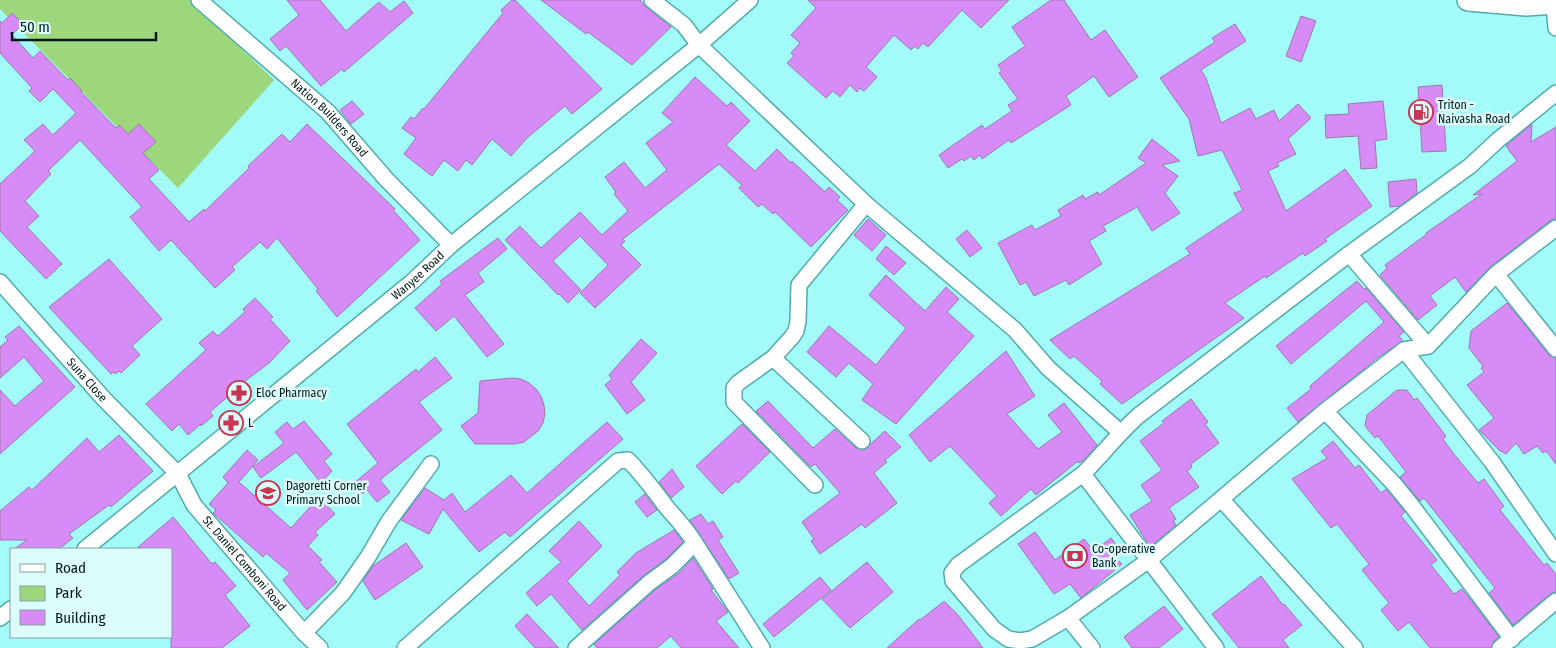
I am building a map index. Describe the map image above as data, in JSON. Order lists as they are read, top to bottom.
{
  "streets": {
    "street": [
      "Nation Builders Road",
      "Wanyee Road",
      "Suna Close",
      "St. Daniel Comboni Road"
    ]
  },
  "crossings": [
    ["Nation Builders Road", "Wanyee Road"],
    ["Wanyee Road", "Suna Close"],
    ["Wanyee Road", "St. Daniel Comboni Road"],
    ["Suna Close", "St. Daniel Comboni Road"]
  ],
  "places": {
    "fuel station": ["Triton - Naivasha Road"],
    "pharmacy": ["Eloc Pharmacy", "L"],
    "school or university": ["Dagoretti Corner Primary School"],
    "bank": ["Co-operative Bank"]
  },
  "legend": ["Road", "Park", "Building"],
  "scale_bar": "50 m"
}
